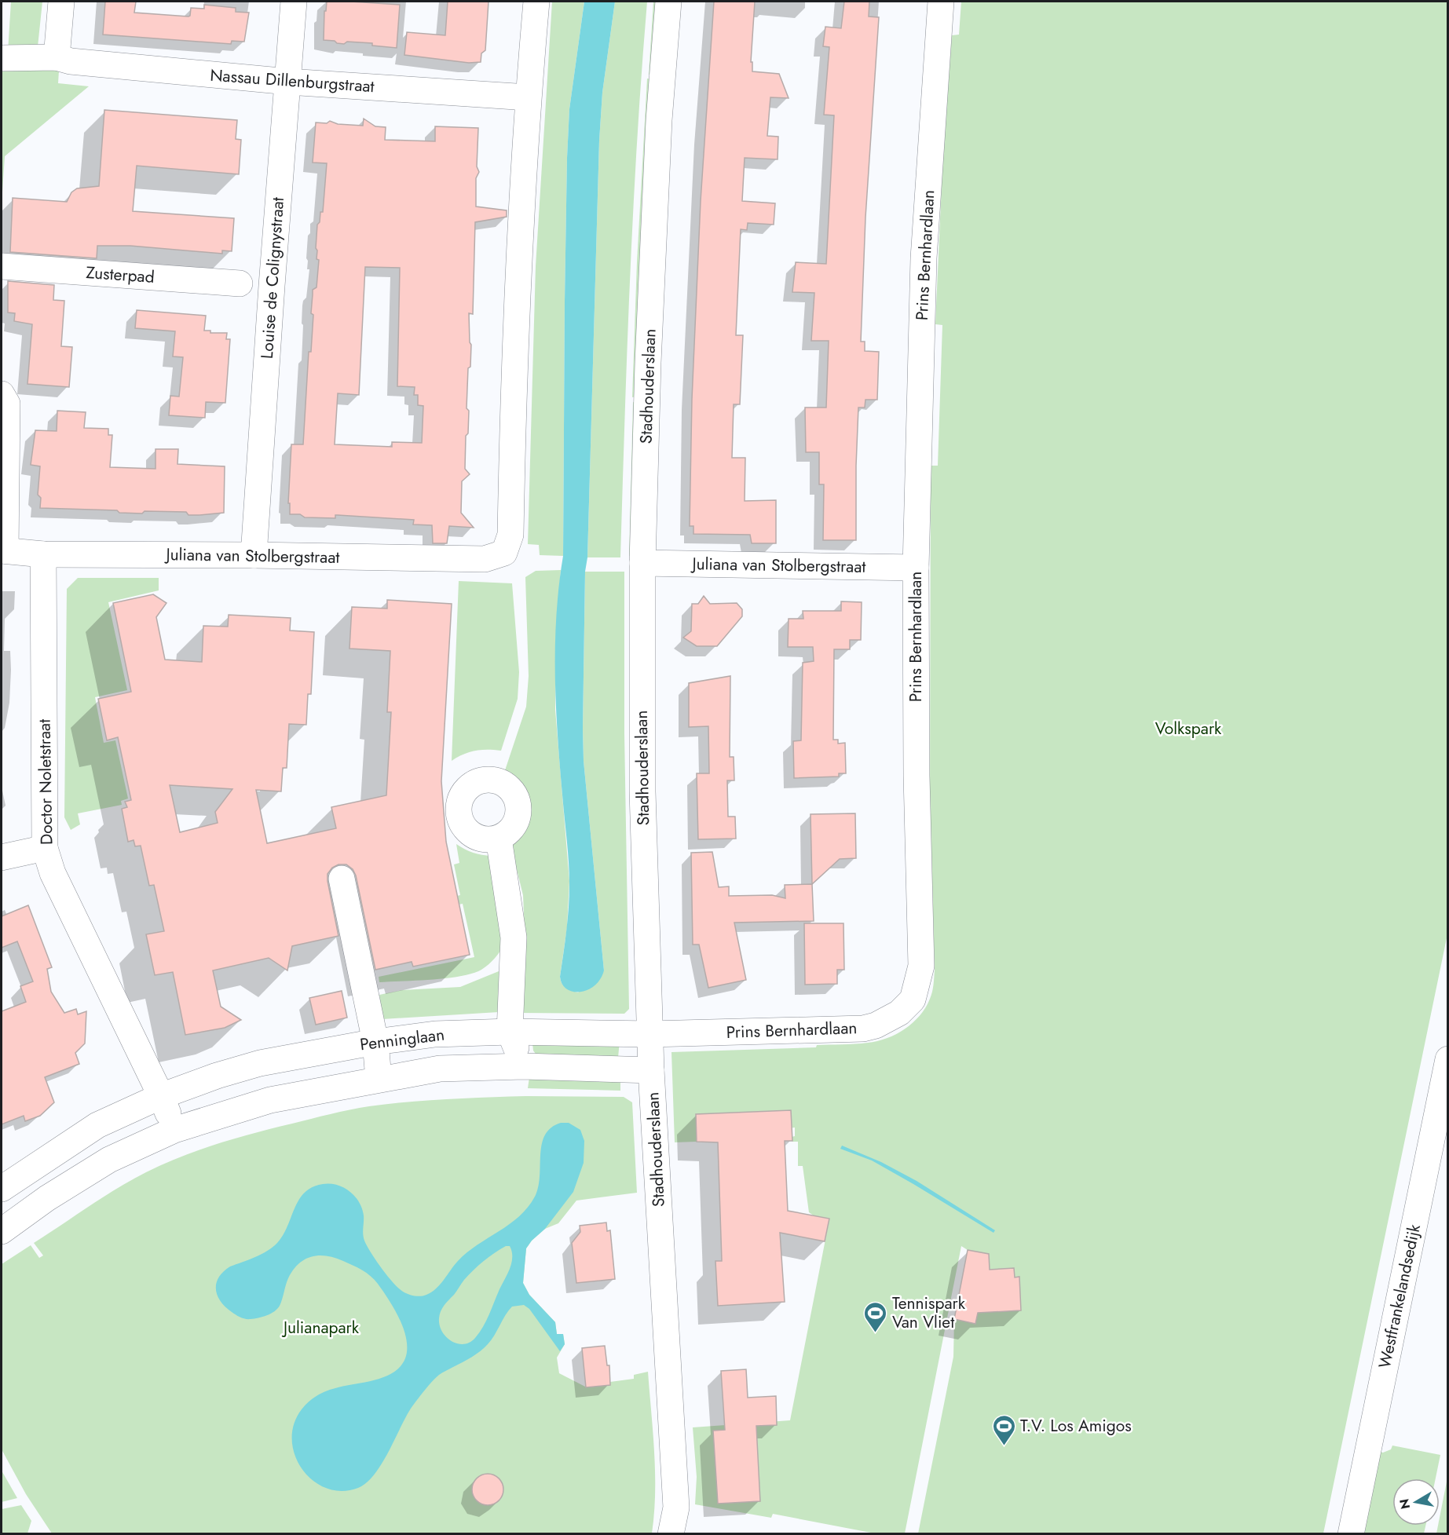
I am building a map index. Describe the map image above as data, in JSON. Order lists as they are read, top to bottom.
{
  "streets": {
    "street": [
      "Nassau Dillenburgstraat",
      "Prins Bernhardlaan",
      "Zusterpad",
      "Louise de Colignystraat",
      "Stadhouderslaan",
      "Juliana van Stolbergstraat",
      "Doctor Noletstraat",
      "Penninglaan",
      "Westfrankelandsedijk"
    ]
  },
  "crossings": [
    ["Nassau Dillenburgstraat", "Louise de Colignystraat"],
    ["Nassau Dillenburgstraat", "Juliana van Stolbergstraat"],
    ["Prins Bernhardlaan", "Stadhouderslaan"],
    ["Prins Bernhardlaan", "Juliana van Stolbergstraat"],
    ["Prins Bernhardlaan", "Penninglaan"],
    ["Louise de Colignystraat", "Juliana van Stolbergstraat"],
    ["Stadhouderslaan", "Juliana van Stolbergstraat"],
    ["Stadhouderslaan", "Penninglaan"],
    ["Juliana van Stolbergstraat", "Doctor Noletstraat"],
    ["Doctor Noletstraat", "Penninglaan"]
  ],
  "parks": ["Volkspark", "Julianapark"],
  "places": {
    "sports": ["Tennispark Van Vliet", "T.V. Los Amigos"]
  },
  "north": "left"
}
